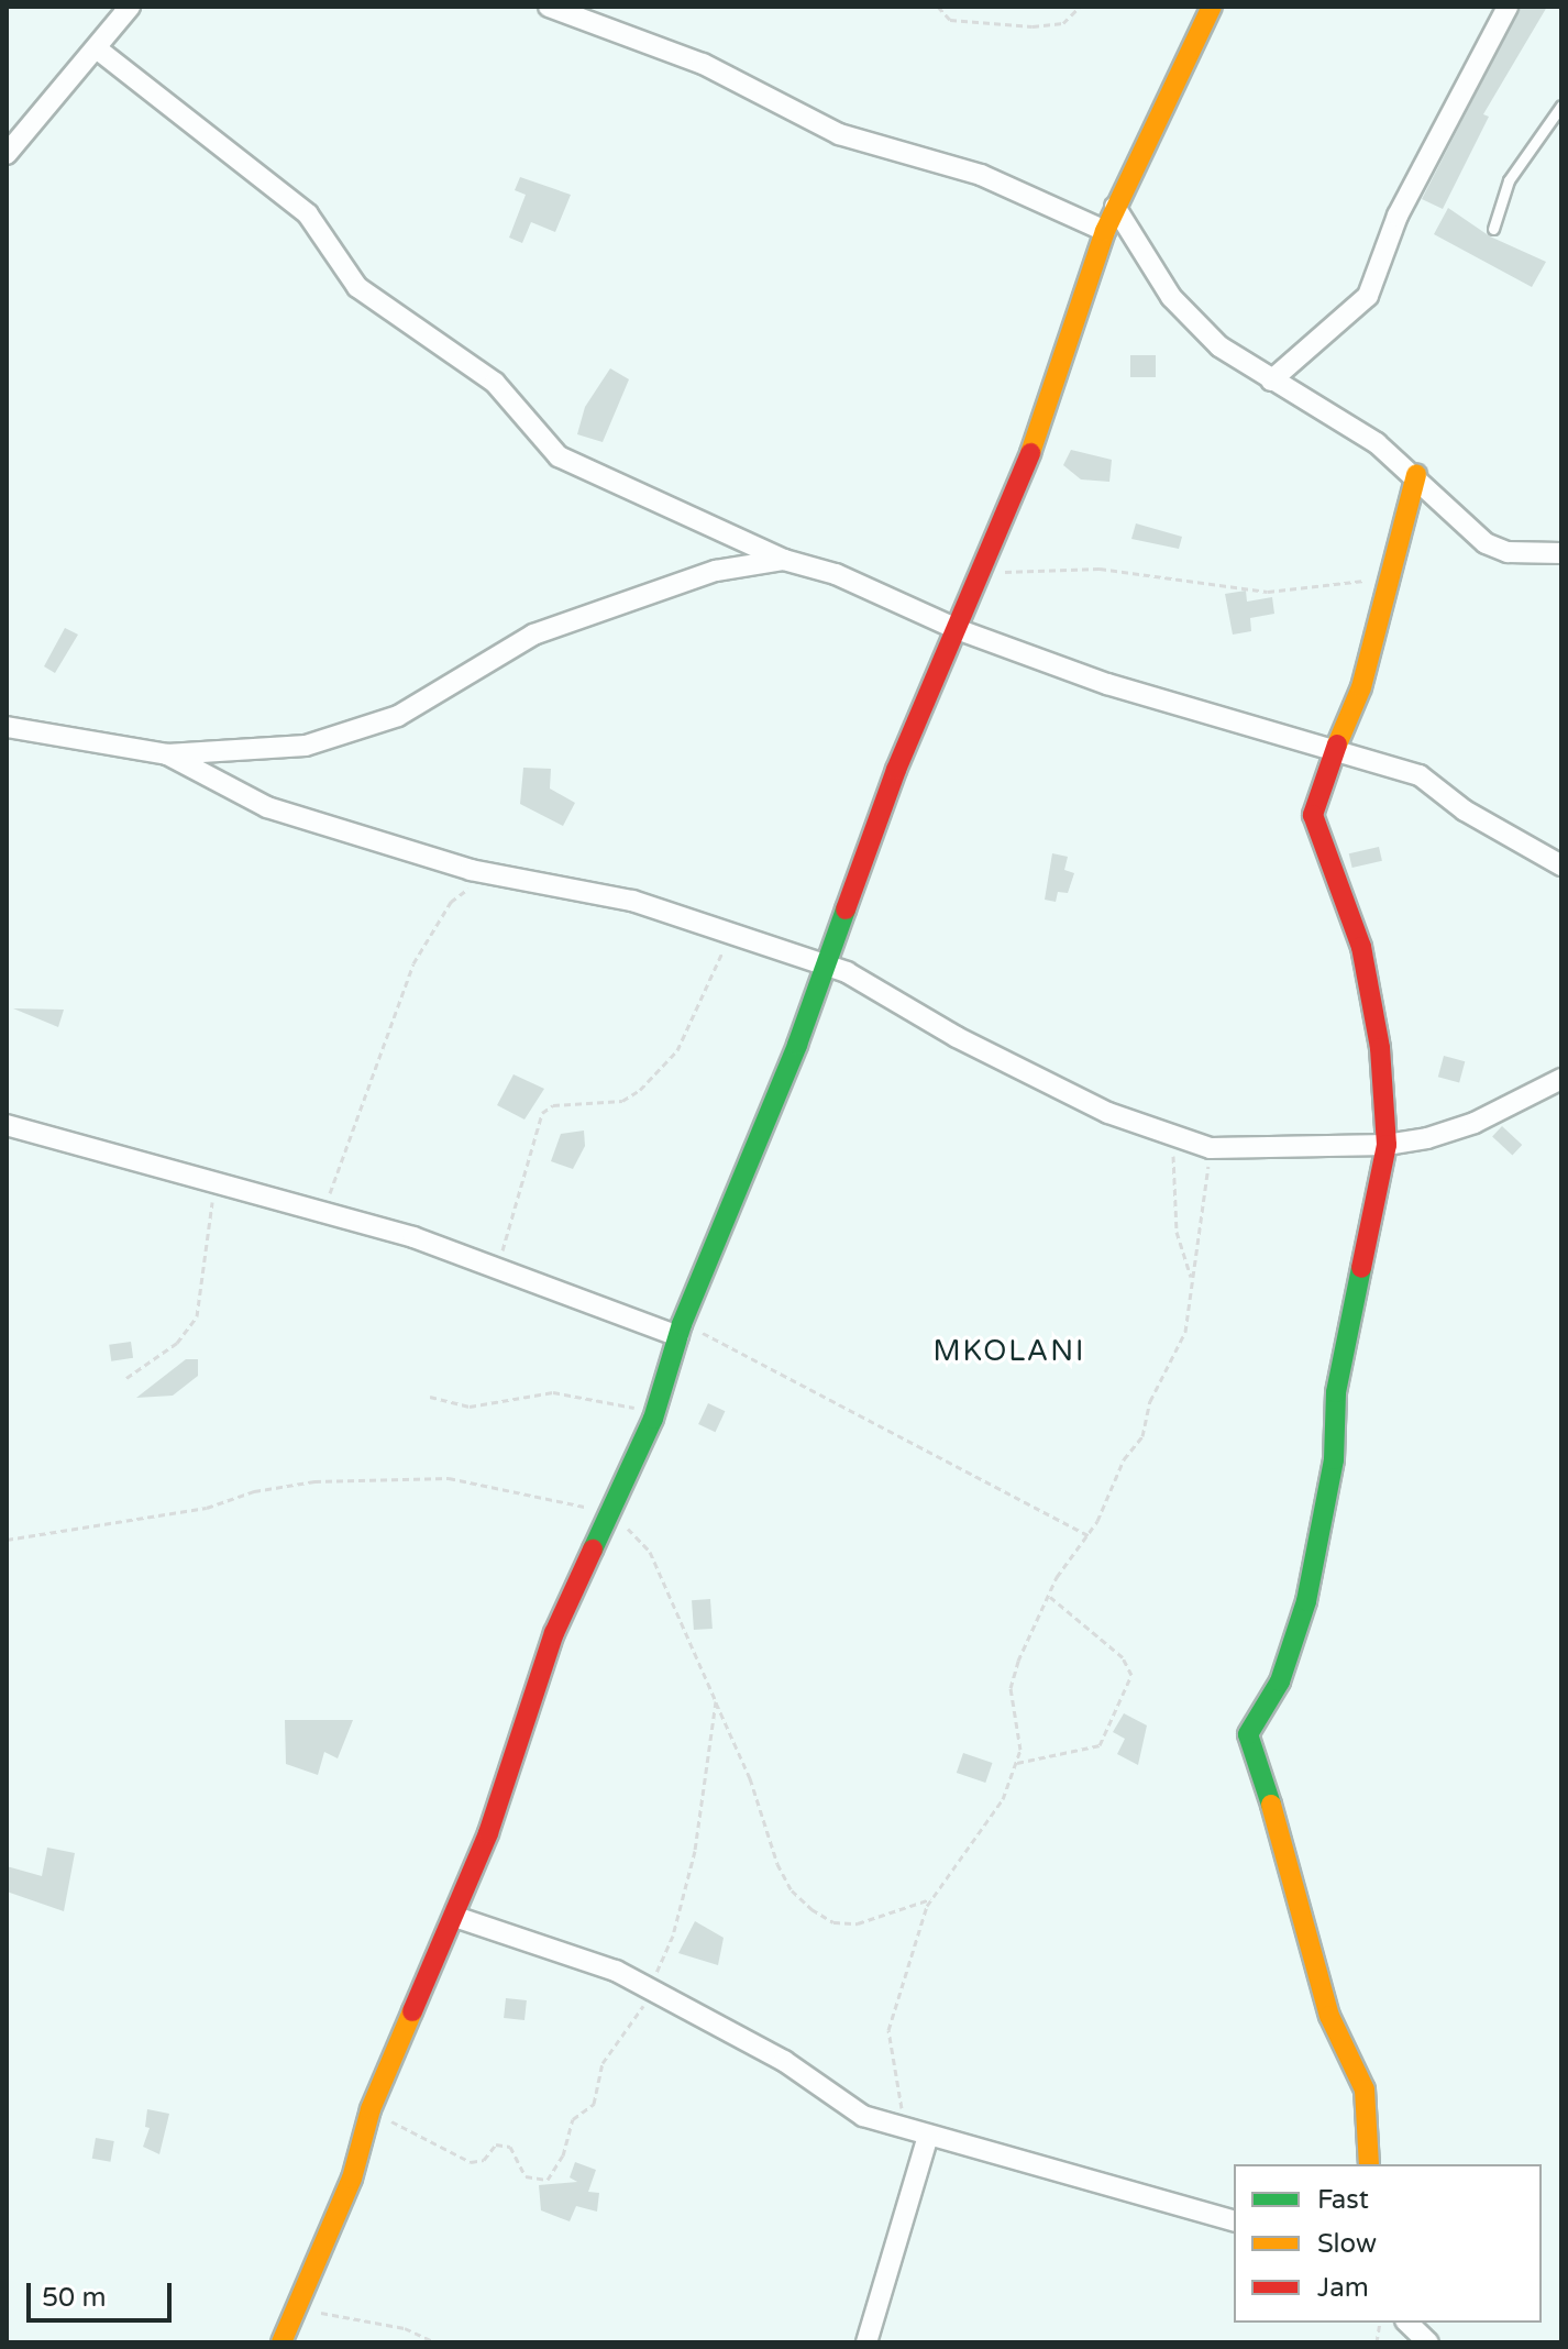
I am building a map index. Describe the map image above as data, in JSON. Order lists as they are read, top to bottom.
{
  "districts": ["MKOLANI"],
  "legend": ["Fast", "Slow", "Jam"],
  "scale_bar": "50 m"
}
